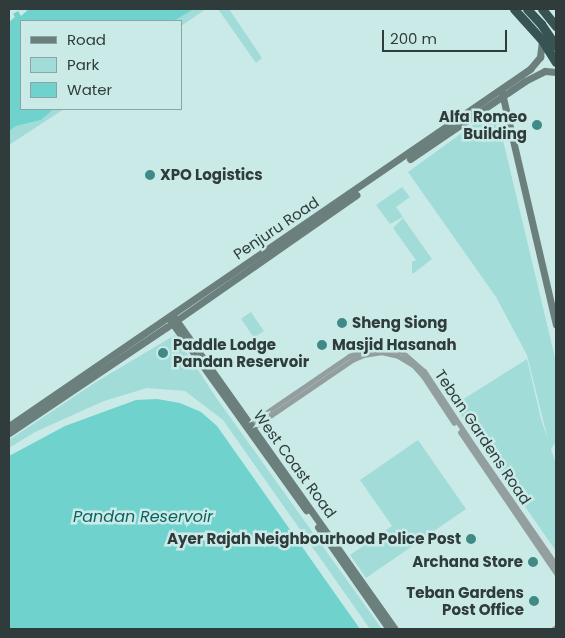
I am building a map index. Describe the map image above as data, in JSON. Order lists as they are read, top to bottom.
{
  "streets": {
    "main road": ["Penjuru Road", "West Coast Road"],
    "street": ["Teban Gardens Road"]
  },
  "crossings": [
    ["Penjuru Road", "West Coast Road"],
    ["Teban Gardens Road", "West Coast Road"]
  ],
  "water": ["Pandan Reservoir"],
  "places": [
    "Alfa Romeo Building",
    "XPO Logistics",
    "Sheng Siong",
    "Masjid Hasanah",
    "Paddle Lodge Pandan Reservoir",
    "Ayer Rajah Neighbourhood Police Post",
    "Archana Store",
    "Teban Gardens Post Office"
  ],
  "legend": ["Road", "Park", "Water"],
  "scale_bar": "200 m"
}
